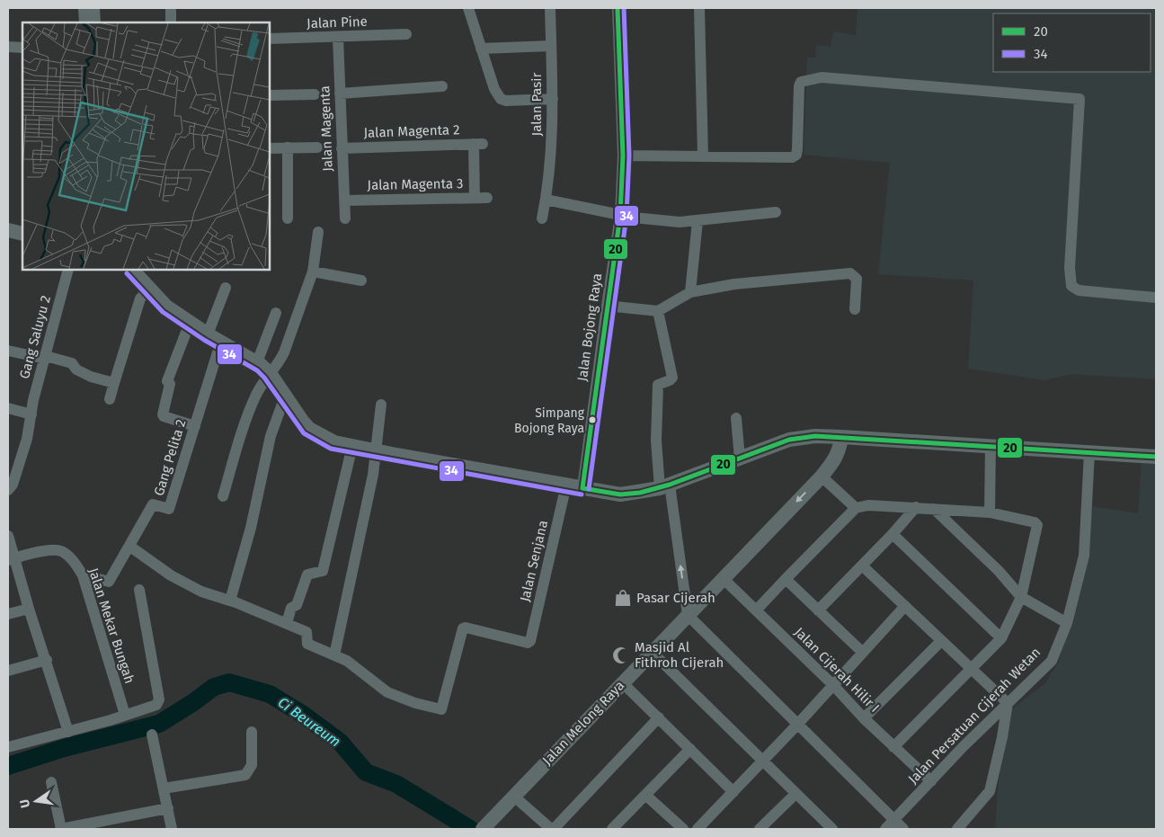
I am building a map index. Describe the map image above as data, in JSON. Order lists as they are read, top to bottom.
{
  "streets": {
    "main road": ["Jalan Melong Raya"],
    "street": [
      "Jalan Pine",
      "Jalan Pasir",
      "Jalan Magenta",
      "Jalan Magenta 2",
      "Jalan Magenta 3",
      "Jalan Bojong Raya",
      "Gang Saluyu 2",
      "Gang Pelita 2",
      "Jalan Senjana",
      "Jalan Mekar Bungah",
      "Jalan Cijerah Hilir I",
      "Jalan Persatuan Cijerah Wetan"
    ]
  },
  "crossings": [
    ["Jalan Pine", "Jalan Magenta"],
    ["Jalan Magenta", "Jalan Magenta 2"],
    ["Jalan Magenta", "Jalan Magenta 3"],
    ["Jalan Magenta 2", "Jalan Magenta 3"],
    ["Gang Pelita 2", "Jalan Mekar Bungah"],
    ["Jalan Cijerah Hilir I", "Jalan Persatuan Cijerah Wetan"],
    ["Jalan Cijerah Hilir I", "Jalan Melong Raya"]
  ],
  "water": ["Ci Beureum"],
  "places": {
    "other": ["Simpang Bojong Raya"],
    "shop": ["Pasar Cijerah"],
    "mosque": ["Masjid Al Fithroh Cijerah"]
  },
  "lines": ["transit line 20", "transit line 34"],
  "legend": ["20", "34"],
  "north": "left"
}
